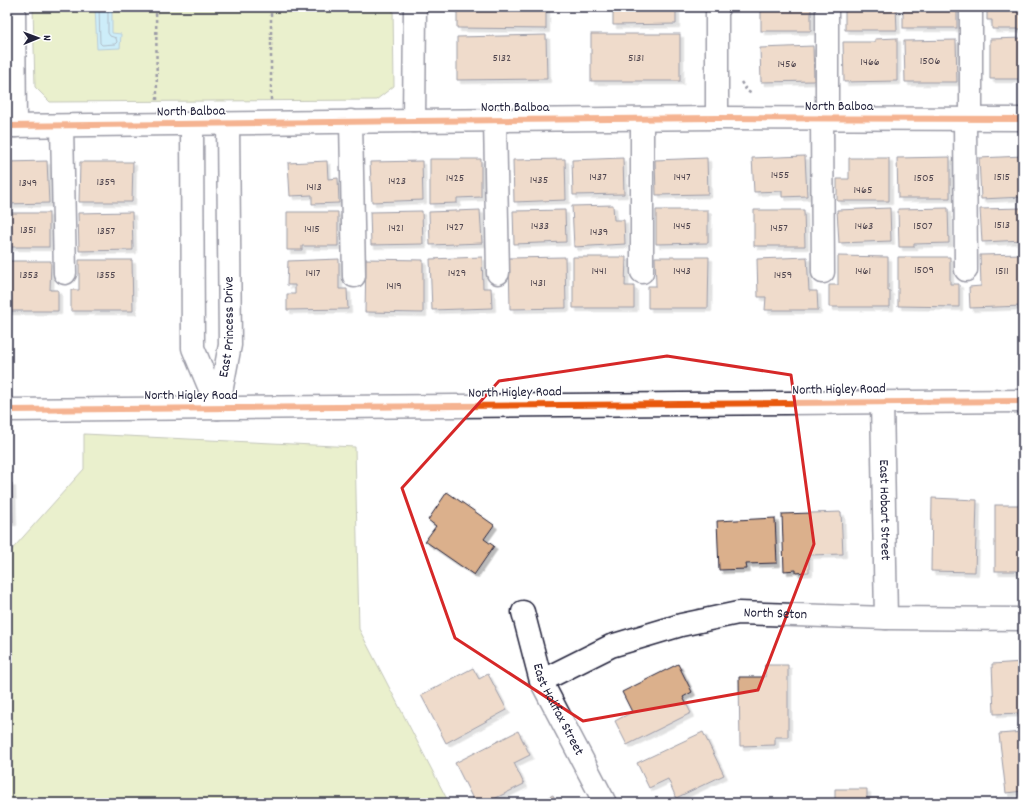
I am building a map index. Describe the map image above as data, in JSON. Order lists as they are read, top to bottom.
{
  "streets": {
    "street": [
      "North Balboa",
      "East Princess Drive",
      "North Higley Road",
      "East Hobart Street",
      "North Seton",
      "East Halifax Street"
    ]
  },
  "crossings": [
    ["North Balboa", "East Princess Drive"],
    ["East Princess Drive", "North Higley Road"],
    ["North Higley Road", "East Hobart Street"],
    ["East Hobart Street", "North Seton"],
    ["North Seton", "East Halifax Street"]
  ],
  "house_numbers": [
    "5132",
    "5131",
    "1506",
    "1466",
    "1456",
    "1455",
    "1437",
    "1447",
    "1515",
    "1425",
    "1505",
    "1435",
    "1423",
    "1359",
    "1349",
    "1413",
    "1465",
    "1513",
    "1433",
    "1445",
    "1463",
    "1507",
    "1427",
    "1421",
    "1457",
    "1415",
    "1351",
    "1357",
    "1439",
    "1509",
    "1441",
    "1443",
    "1461",
    "1511",
    "1417",
    "1429",
    "1353",
    "1355",
    "1459",
    "1431",
    "1419"
  ],
  "north": "right"
}
